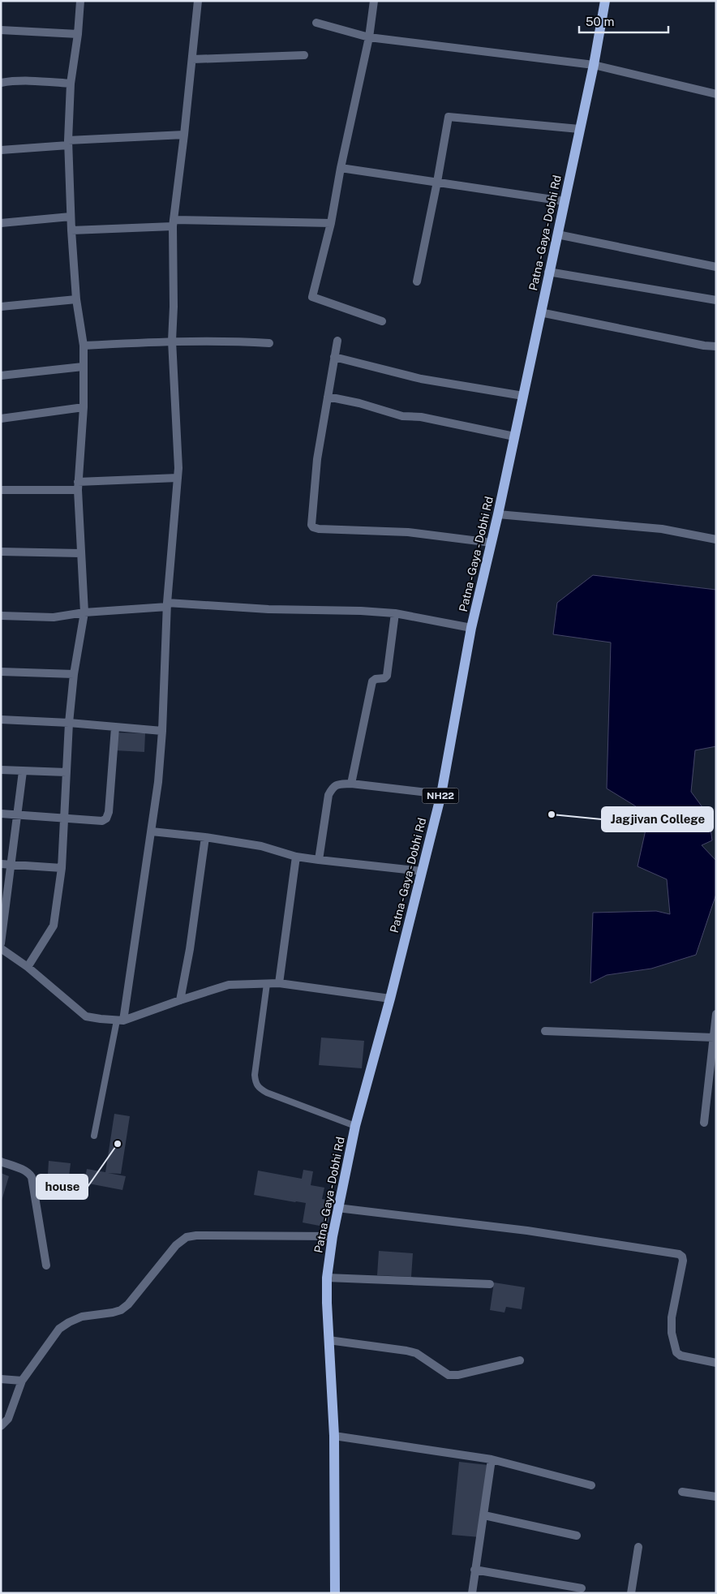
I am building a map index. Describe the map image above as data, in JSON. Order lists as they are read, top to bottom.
{
  "streets": {
    "main road": ["Patna - Gaya - Dobhi Rd", "NH22"]
  },
  "places": ["Jagjivan College", "house"],
  "scale_bar": "50 m"
}
